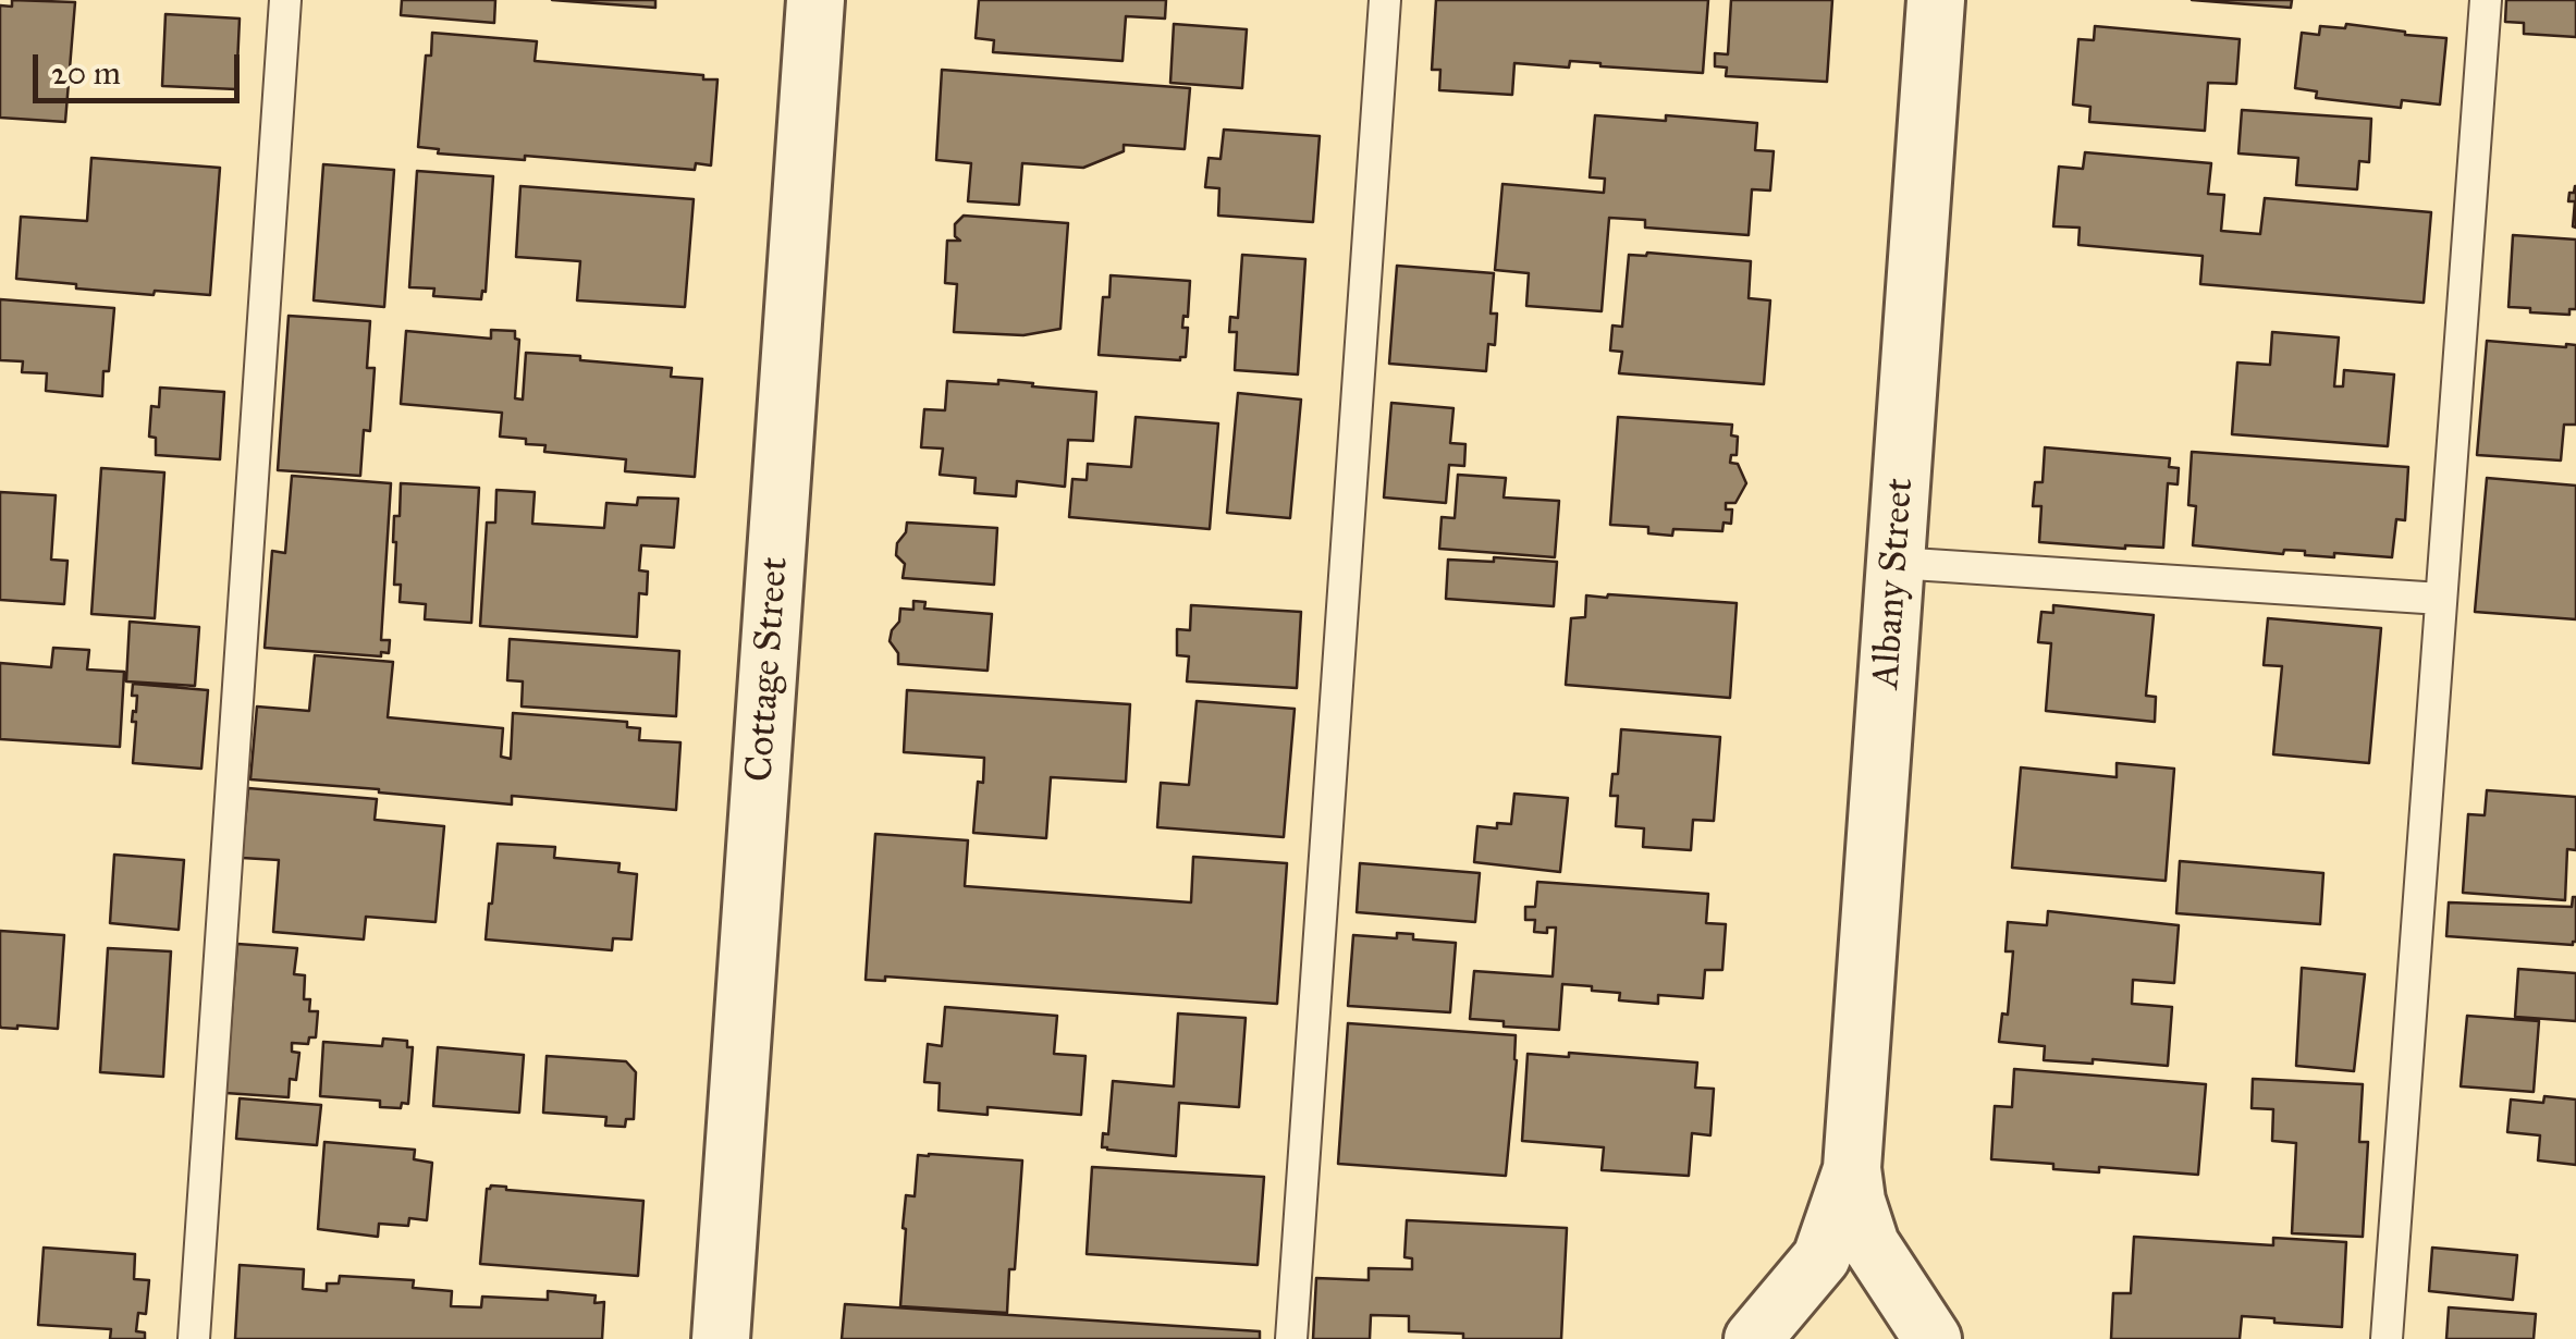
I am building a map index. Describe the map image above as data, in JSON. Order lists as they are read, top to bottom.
{
  "streets": {
    "street": ["Albany Street", "Cottage Street"]
  },
  "scale_bar": "20 m"
}
